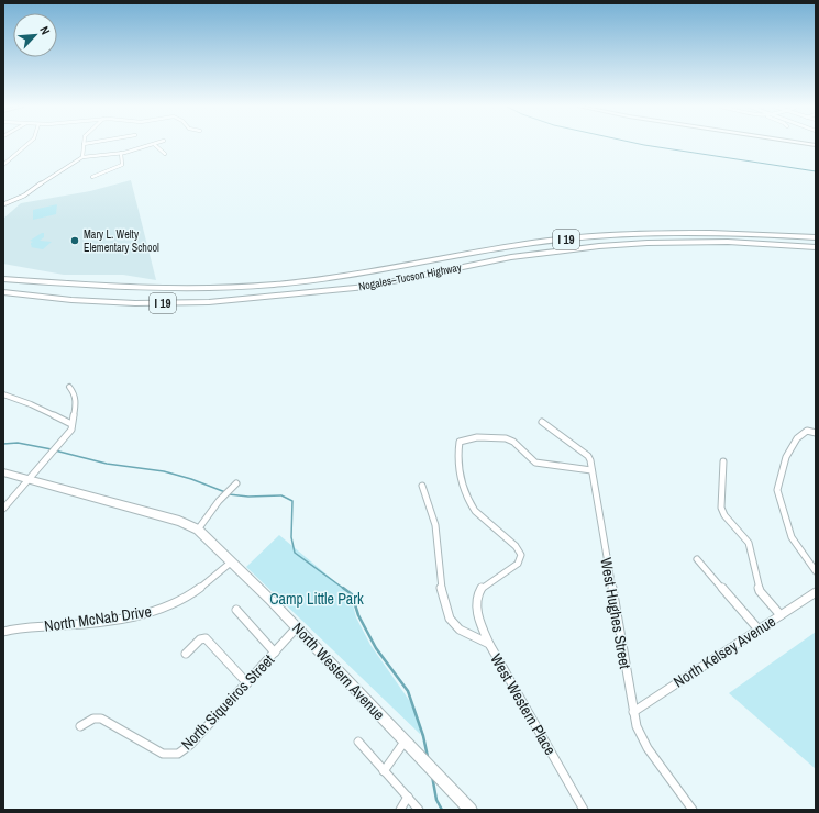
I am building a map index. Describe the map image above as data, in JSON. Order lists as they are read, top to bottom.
{
  "streets": {
    "highway": ["I 19", "Nogales–Tucson Highway"],
    "street": [
      "West Hughes Street",
      "North McNab Drive",
      "North Kelsey Avenue",
      "North Western Avenue",
      "North Siqueiros Street",
      "West Western Place"
    ]
  },
  "crossings": [
    ["West Hughes Street", "North Kelsey Avenue"],
    ["North McNab Drive", "North Western Avenue"],
    ["North Western Avenue", "North Siqueiros Street"]
  ],
  "parks": ["Camp Little Park"],
  "places": ["Mary L. Welty Elementary School"],
  "north": "top right"
}
